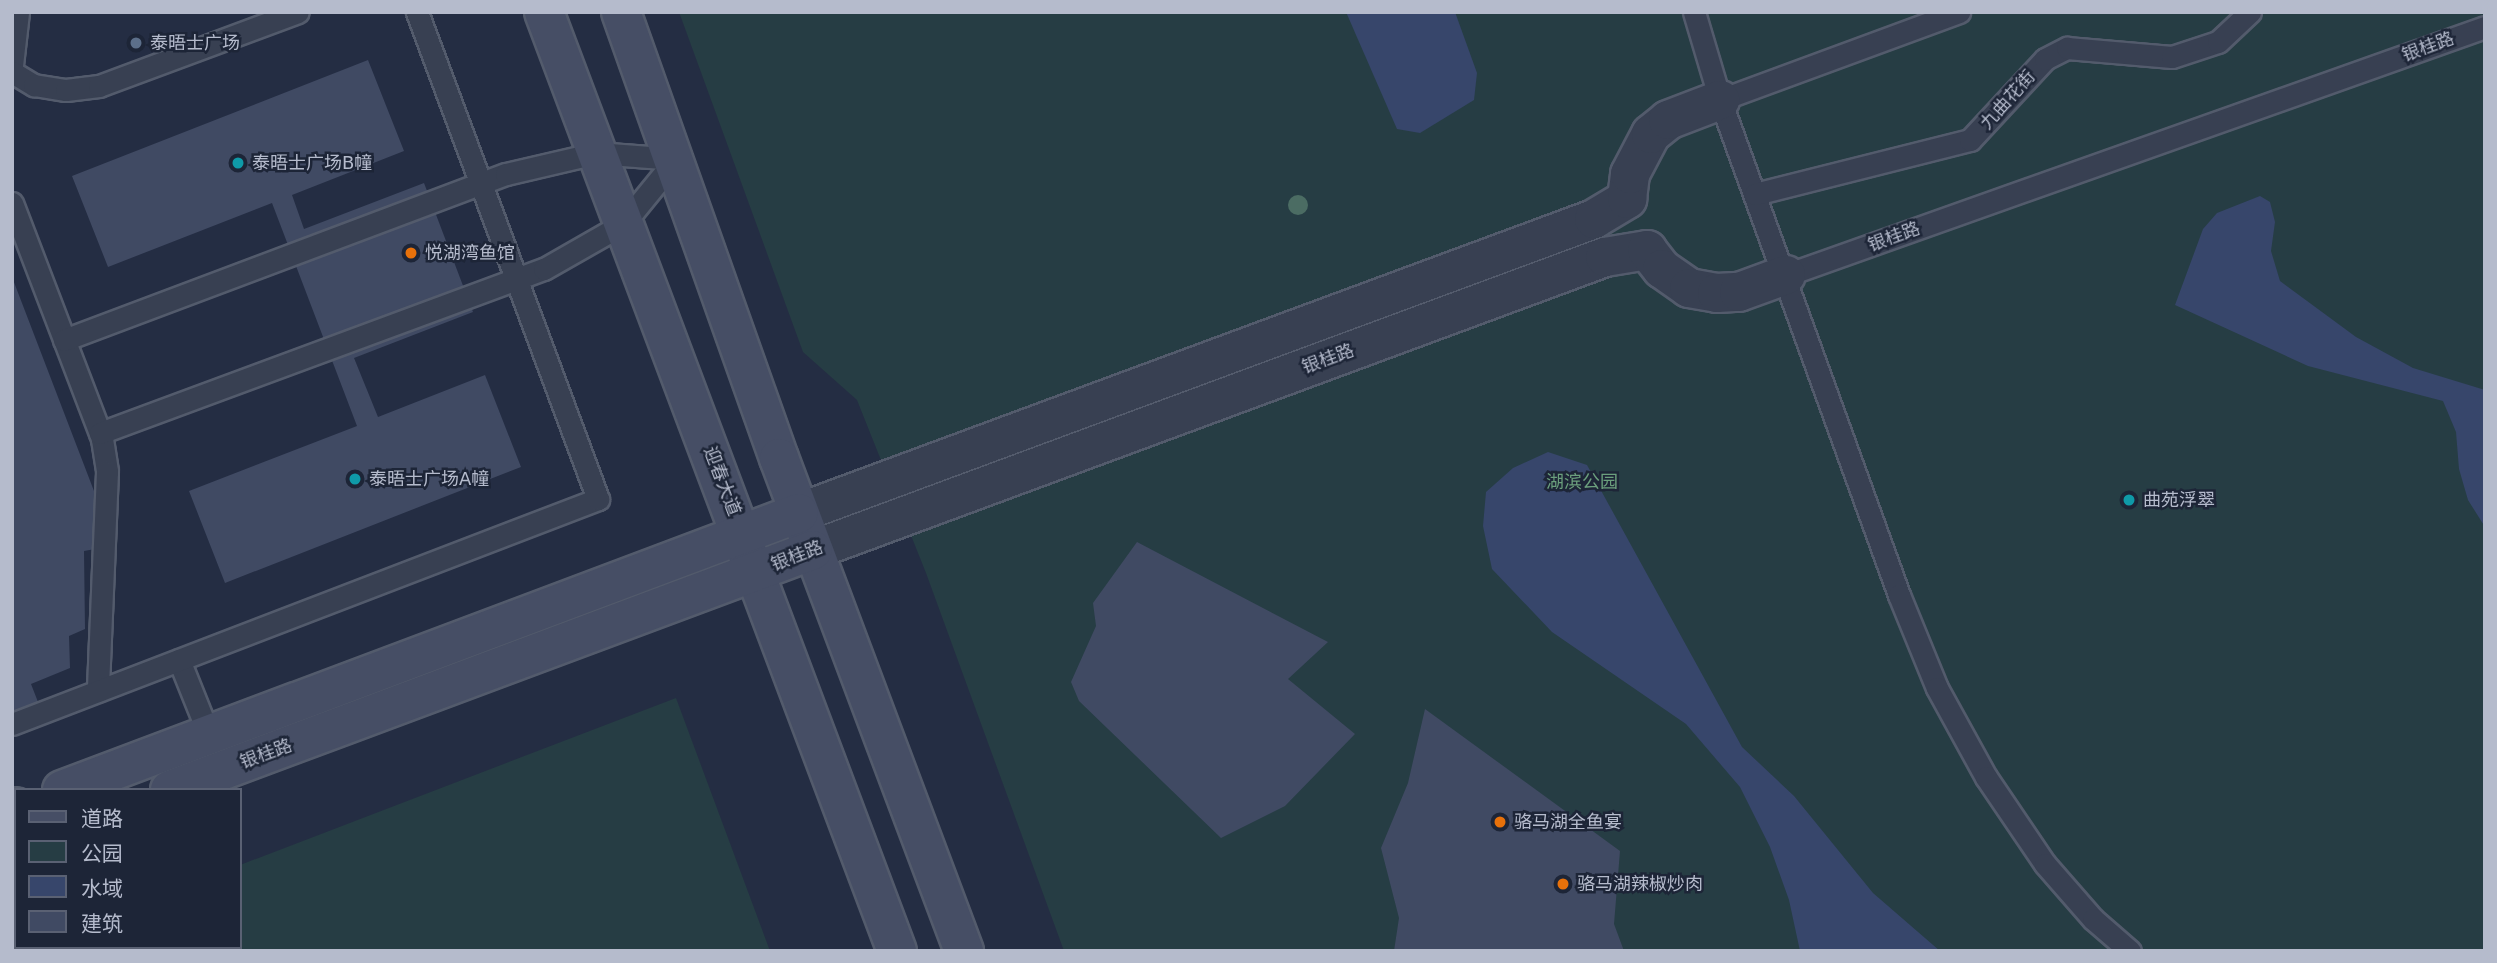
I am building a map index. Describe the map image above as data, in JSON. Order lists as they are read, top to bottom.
{
  "streets": {
    "main road": ["银桂路", "迎春大道"],
    "lane": ["九曲花街"]
  },
  "crossings": [
    ["银桂路", "迎春大道"]
  ],
  "parks": ["湖滨公园"],
  "places": [
    "泰晤士广场",
    "泰晤士广场B幢",
    "悦湖湾鱼馆",
    "泰晤士广场A幢",
    "曲苑浮翠",
    "骆马湖全鱼宴",
    "骆马湖辣椒炒肉"
  ],
  "legend": [
    "道路",
    "公园",
    "水域",
    "建筑"
  ]
}
